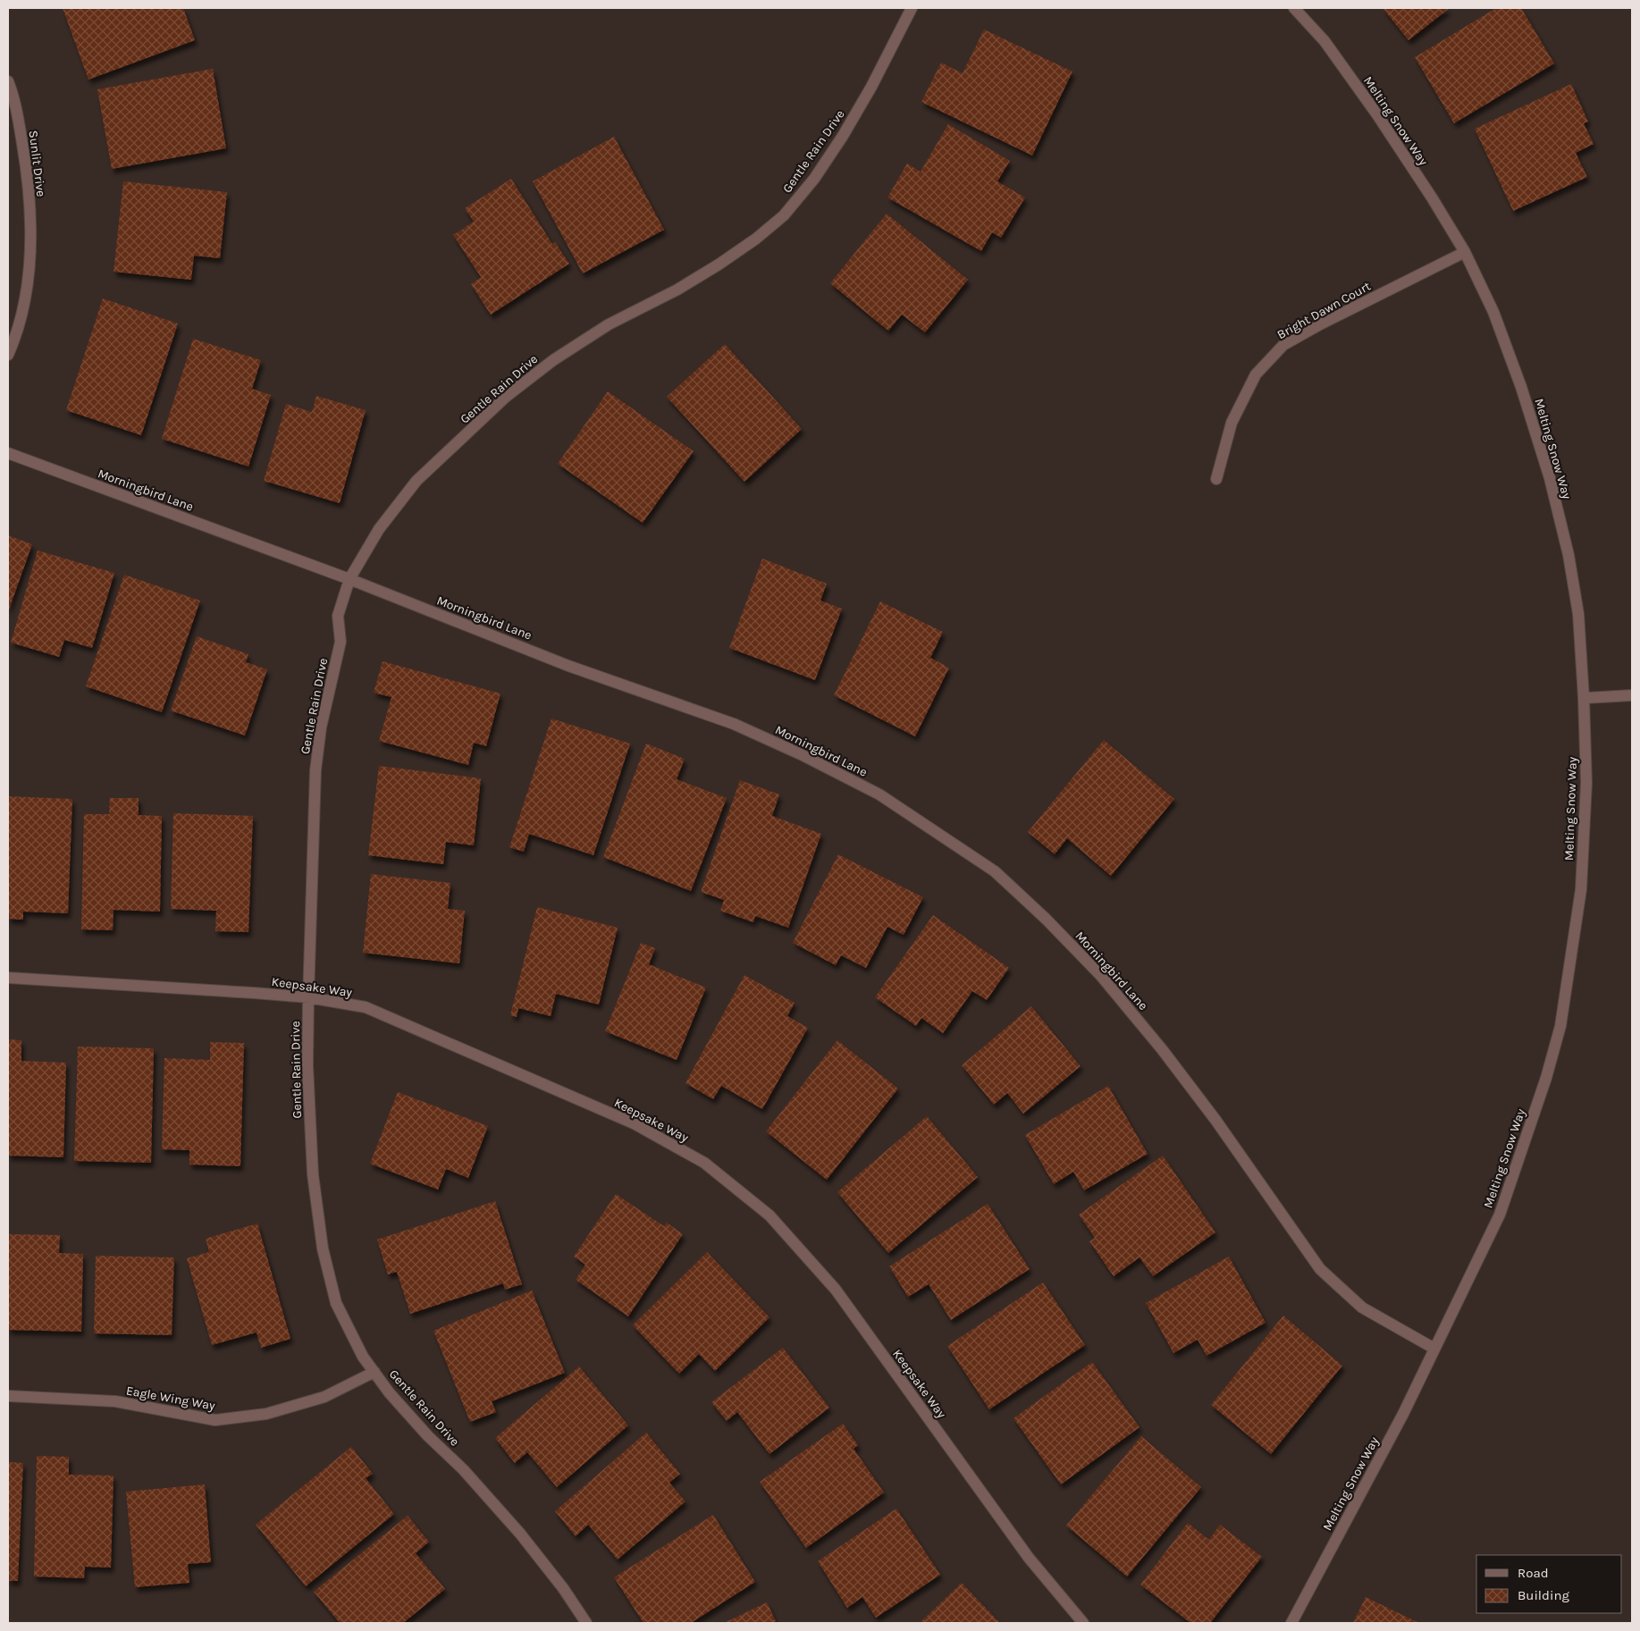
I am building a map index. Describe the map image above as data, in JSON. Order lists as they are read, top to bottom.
{
  "streets": {
    "street": [
      "Melting Snow Way",
      "Gentle Rain Drive",
      "Sunlit Drive",
      "Bright Dawn Court",
      "Morningbird Lane",
      "Keepsake Way",
      "Eagle Wing Way"
    ]
  },
  "crossings": [
    ["Melting Snow Way", "Bright Dawn Court"],
    ["Melting Snow Way", "Morningbird Lane"],
    ["Gentle Rain Drive", "Morningbird Lane"],
    ["Gentle Rain Drive", "Keepsake Way"],
    ["Gentle Rain Drive", "Eagle Wing Way"]
  ],
  "legend": ["Road", "Building"]
}
